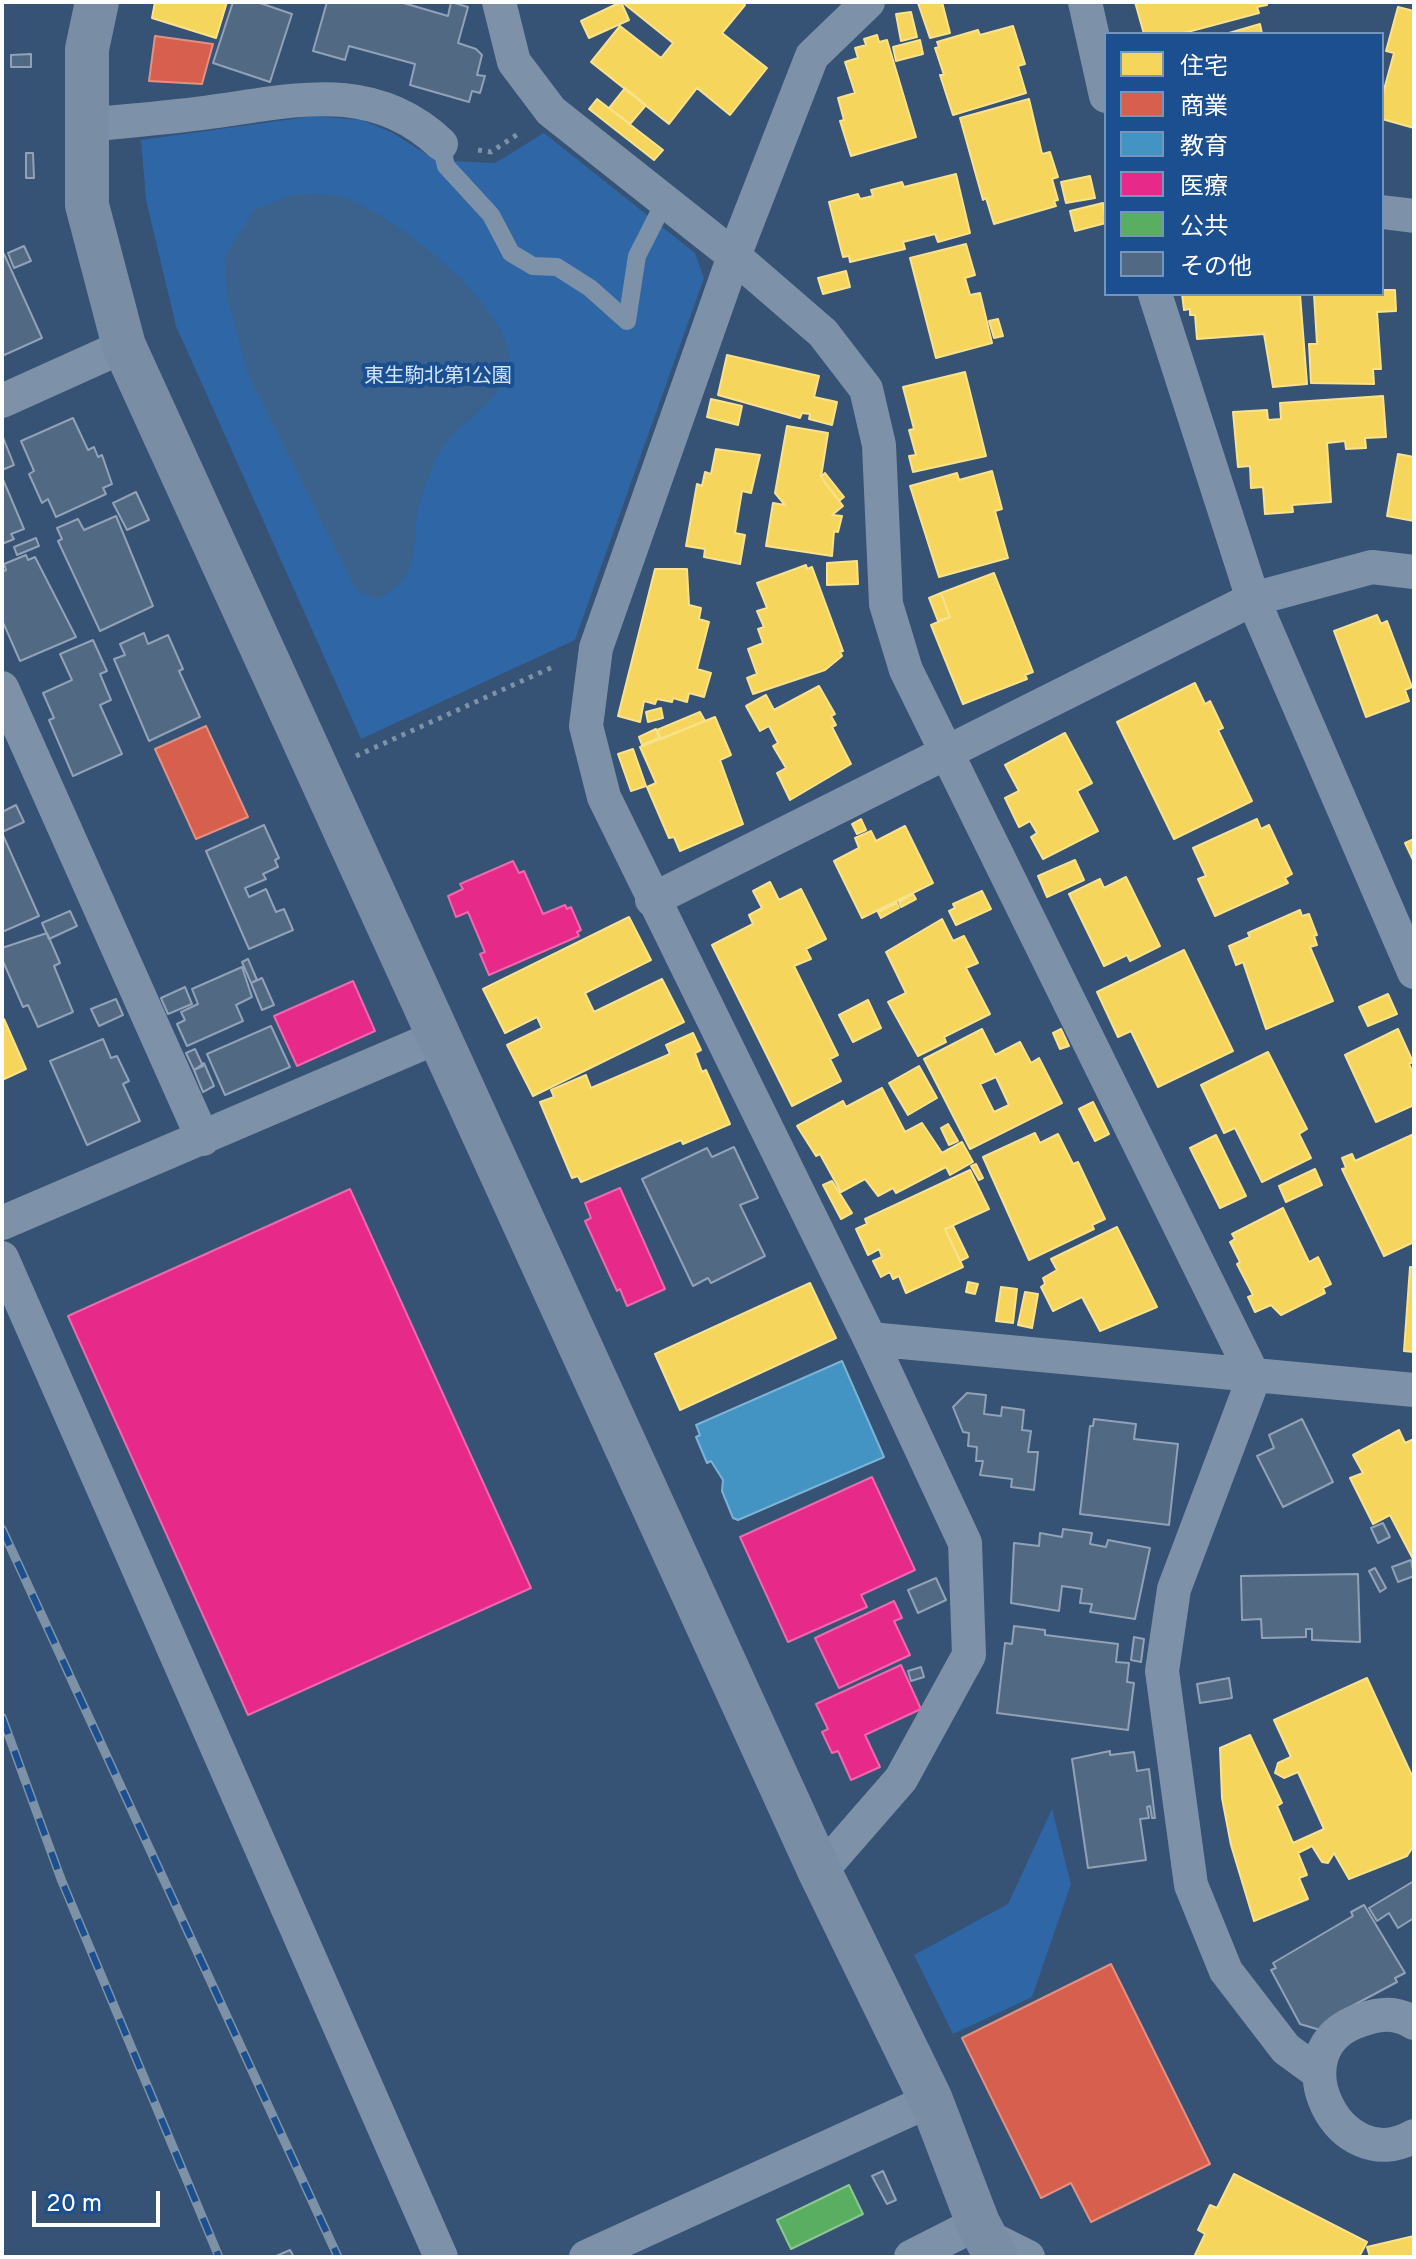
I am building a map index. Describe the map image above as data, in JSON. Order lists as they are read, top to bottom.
{
  "parks": ["東生駒北第1公園"],
  "legend": [
    "住宅",
    "商業",
    "教育",
    "医療",
    "公共",
    "その他"
  ],
  "scale_bar": "20 m"
}
